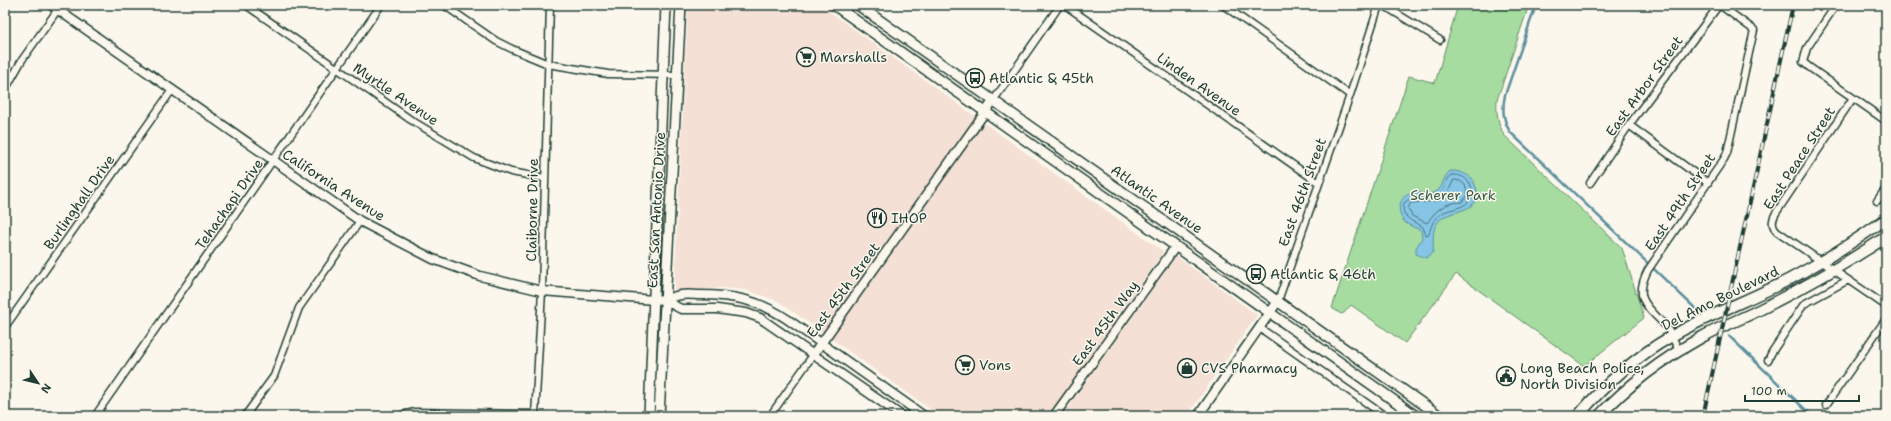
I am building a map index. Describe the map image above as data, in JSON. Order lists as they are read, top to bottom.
{
  "streets": {
    "main road": ["Atlantic Avenue", "East San Antonio Drive", "Del Amo Boulevard"],
    "street": [
      "Linden Avenue",
      "East Arbor Street",
      "Myrtle Avenue",
      "East Peace Street",
      "California Avenue",
      "East 46th Street",
      "Burlinghall Drive",
      "East 49th Street",
      "Tehachapi Drive",
      "Claiborne Drive",
      "East 45th Street",
      "East 45th Way"
    ]
  },
  "crossings": [
    ["Linden Avenue", "East 46th Street"],
    ["East Arbor Street", "East 49th Street"],
    ["Myrtle Avenue", "Tehachapi Drive"],
    ["Myrtle Avenue", "Claiborne Drive"],
    ["East Peace Street", "Del Amo Boulevard"],
    ["California Avenue", "Burlinghall Drive"],
    ["California Avenue", "Tehachapi Drive"],
    ["California Avenue", "Claiborne Drive"],
    ["California Avenue", "East San Antonio Drive"],
    ["California Avenue", "East 45th Street"],
    ["East 46th Street", "Atlantic Avenue"],
    ["Atlantic Avenue", "East 45th Street"],
    ["Atlantic Avenue", "East 45th Way"],
    ["East 49th Street", "Del Amo Boulevard"]
  ],
  "parks": ["Scherer Park"],
  "places": {
    "supermarket": ["Marshalls", "Vons"],
    "bus stop": ["Atlantic & 45th", "Atlantic & 46th"],
    "restaurant": ["IHOP"],
    "shop": ["CVS Pharmacy"],
    "public building": ["Long Beach Police, North Division"]
  },
  "scale_bar": "100 m",
  "north": "bottom right"
}
